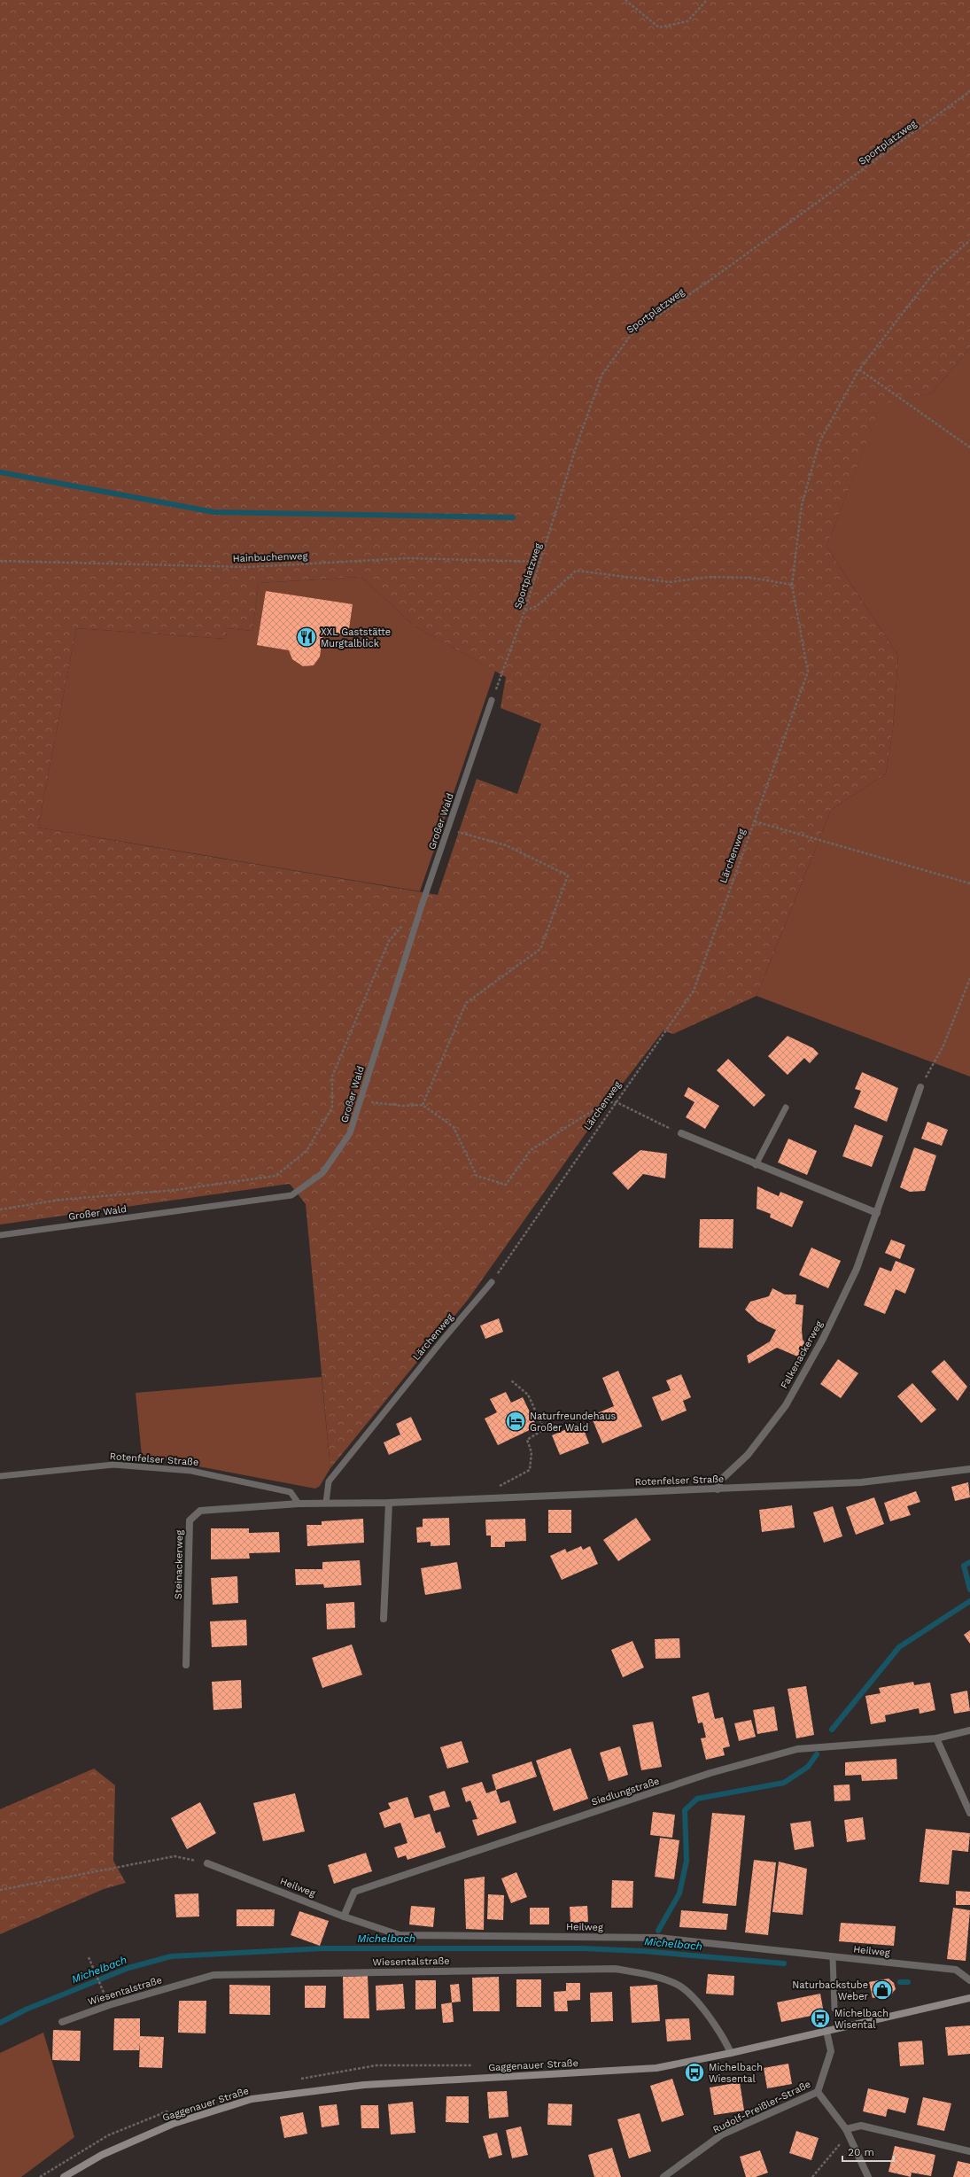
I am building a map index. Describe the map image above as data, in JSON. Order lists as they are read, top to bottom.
{
  "streets": {
    "main road": ["Gaggenauer Straße"],
    "street": [
      "Falkenackerweg",
      "Rotenfelser Straße",
      "Steinackerweg",
      "Siedlungstraße",
      "Heilweg",
      "Wiesentalstraße",
      "Rudolf-Preißler-Straße"
    ],
    "lane": ["Großer Wald", "Lärchenweg"],
    "path": ["Sportplatzweg", "Hainbuchenweg"]
  },
  "crossings": [
    ["Sportplatzweg", "Hainbuchenweg"],
    ["Sportplatzweg", "Großer Wald"],
    ["Lärchenweg", "Rotenfelser Straße"],
    ["Lärchenweg", "Steinackerweg"],
    ["Falkenackerweg", "Rotenfelser Straße"],
    ["Rotenfelser Straße", "Steinackerweg"],
    ["Siedlungstraße", "Heilweg"],
    ["Wiesentalstraße", "Gaggenauer Straße"],
    ["Gaggenauer Straße", "Rudolf-Preißler-Straße"]
  ],
  "water": ["Michelbach"],
  "places": {
    "restaurant": ["XXL Gaststätte Murgtalblick"],
    "hotel": ["Naturfreundehaus Großer Wald"],
    "shop": ["Naturbackstube Weber"],
    "bus stop": ["Michelbach Wisental", "Michelbach Wiesental"]
  },
  "scale_bar": "20 m"
}
